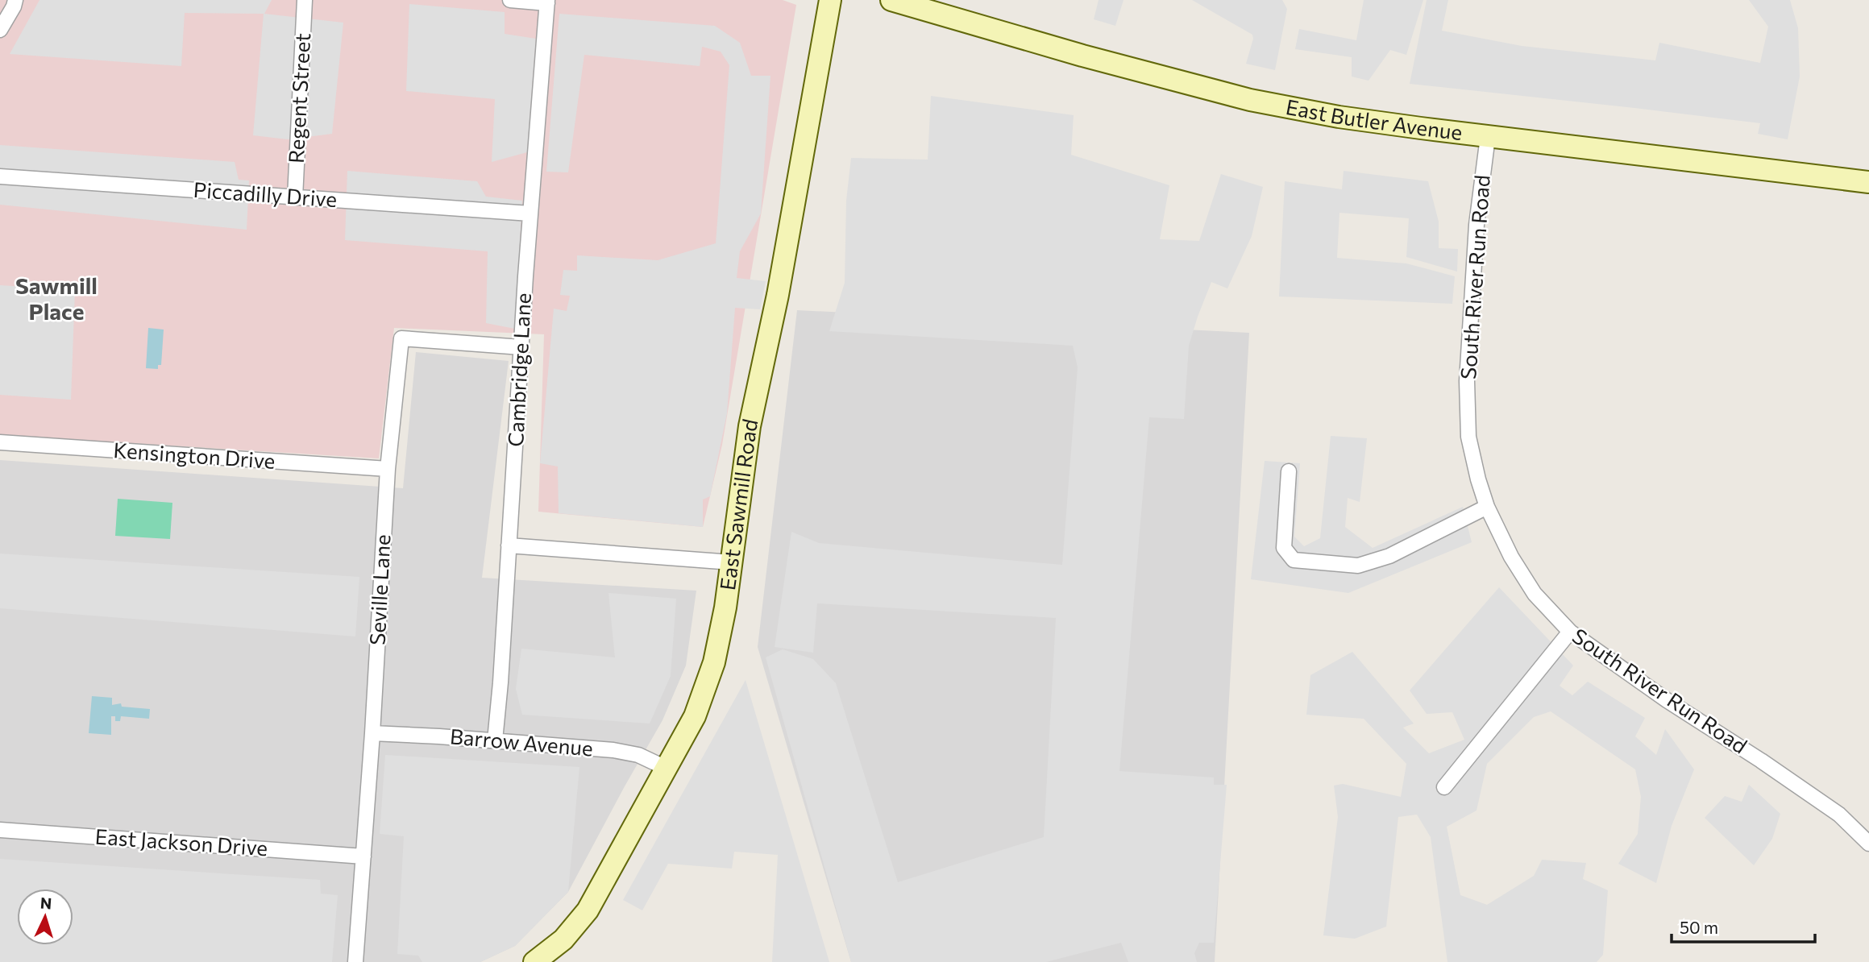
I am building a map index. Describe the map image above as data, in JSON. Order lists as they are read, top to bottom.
{
  "streets": {
    "street": [
      "Regent Street",
      "East Butler Avenue",
      "Piccadilly Drive",
      "South River Run Road",
      "Cambridge Lane",
      "Kensington Drive",
      "East Sawmill Road",
      "Seville Lane",
      "Barrow Avenue",
      "East Jackson Drive"
    ]
  },
  "crossings": [
    ["Regent Street", "Piccadilly Drive"],
    ["East Butler Avenue", "South River Run Road"],
    ["Piccadilly Drive", "Cambridge Lane"],
    ["Cambridge Lane", "Seville Lane"],
    ["Cambridge Lane", "Barrow Avenue"],
    ["Kensington Drive", "Seville Lane"],
    ["East Sawmill Road", "Barrow Avenue"],
    ["Seville Lane", "Barrow Avenue"],
    ["Seville Lane", "East Jackson Drive"]
  ],
  "districts": ["Sawmill Place"],
  "scale_bar": "50 m",
  "north": "top"
}
